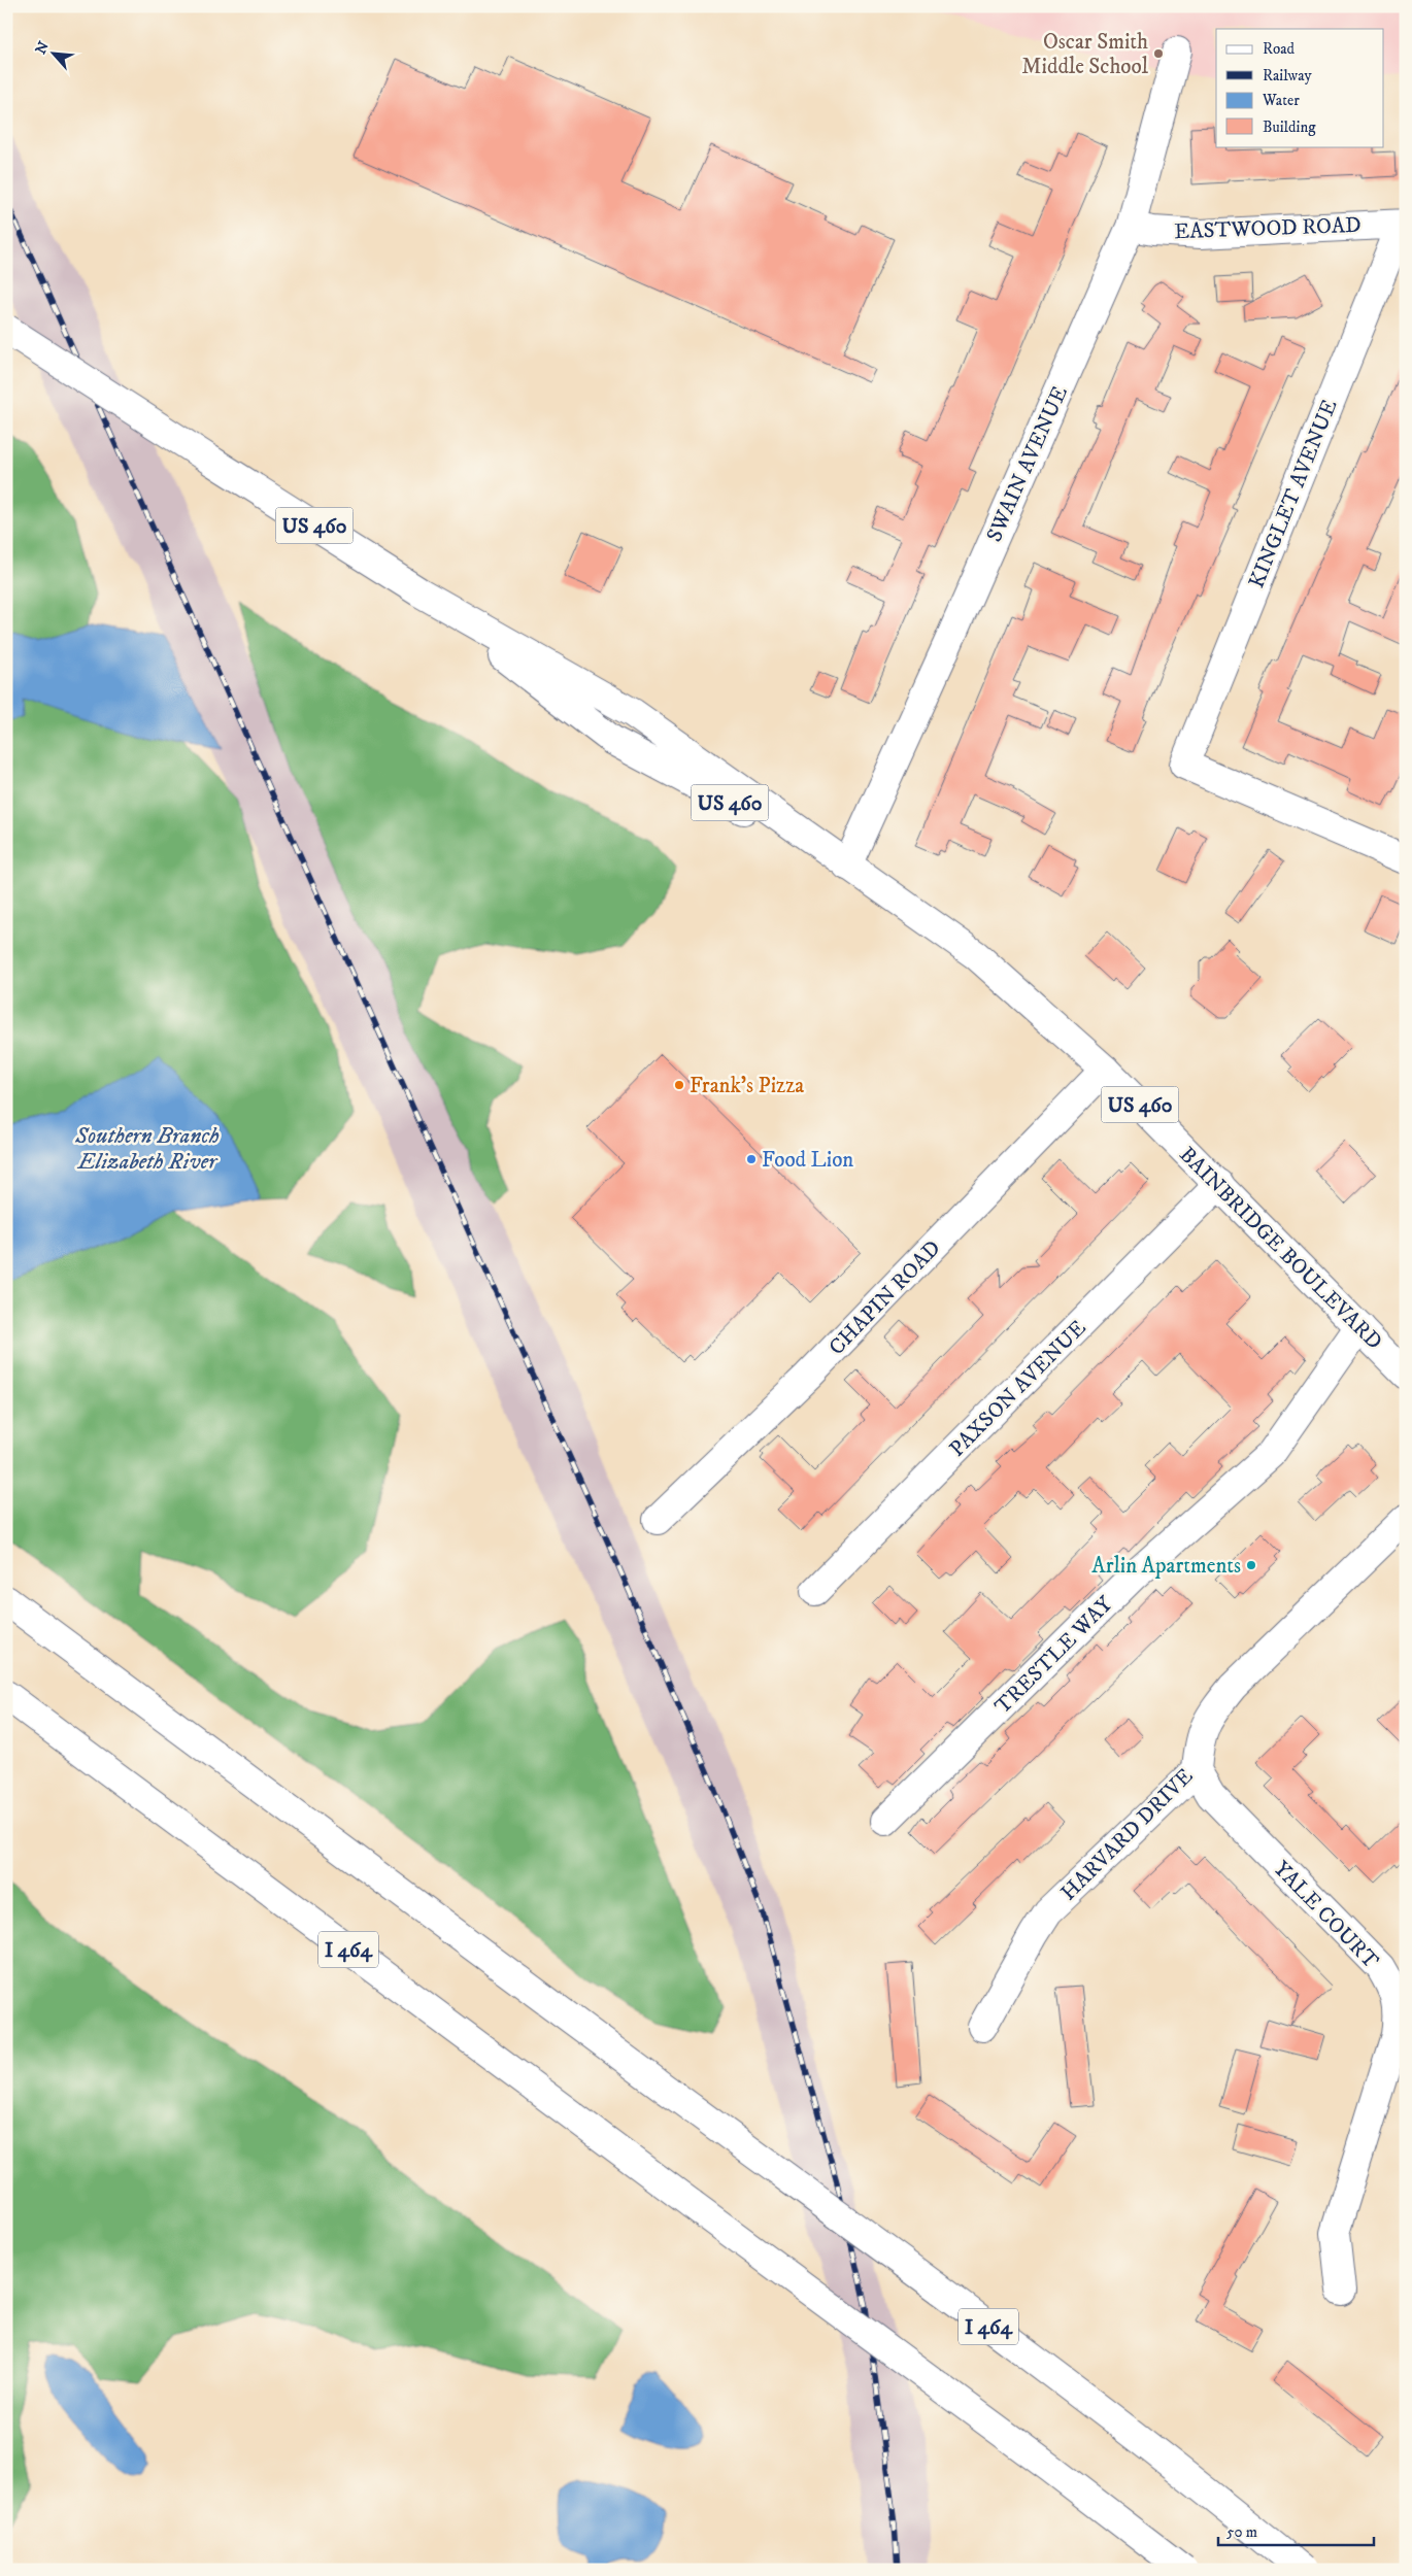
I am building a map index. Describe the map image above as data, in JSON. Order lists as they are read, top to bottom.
{
  "streets": {
    "main road": [
      "EASTWOOD ROAD",
      "SWAIN AVENUE",
      "KINGLET AVENUE",
      "US 460",
      "BAINBRIDGE BOULEVARD",
      "CHAPIN ROAD",
      "PAXSON AVENUE",
      "TRESTLE WAY",
      "HARVARD DRIVE",
      "YALE COURT",
      "I 464"
    ]
  },
  "crossings": [
    ["EASTWOOD ROAD", "SWAIN AVENUE"],
    ["EASTWOOD ROAD", "KINGLET AVENUE"],
    ["SWAIN AVENUE", "BAINBRIDGE BOULEVARD"],
    ["BAINBRIDGE BOULEVARD", "CHAPIN ROAD"],
    ["BAINBRIDGE BOULEVARD", "PAXSON AVENUE"],
    ["BAINBRIDGE BOULEVARD", "TRESTLE WAY"],
    ["HARVARD DRIVE", "YALE COURT"]
  ],
  "water": ["Southern Branch Elizabeth River"],
  "places": [
    "Oscar Smith Middle School",
    "Frank's Pizza",
    "Food Lion",
    "Arlin Apartments"
  ],
  "legend": [
    "Road",
    "Railway",
    "Water",
    "Building"
  ],
  "scale_bar": "50 m",
  "north": "top left"
}
